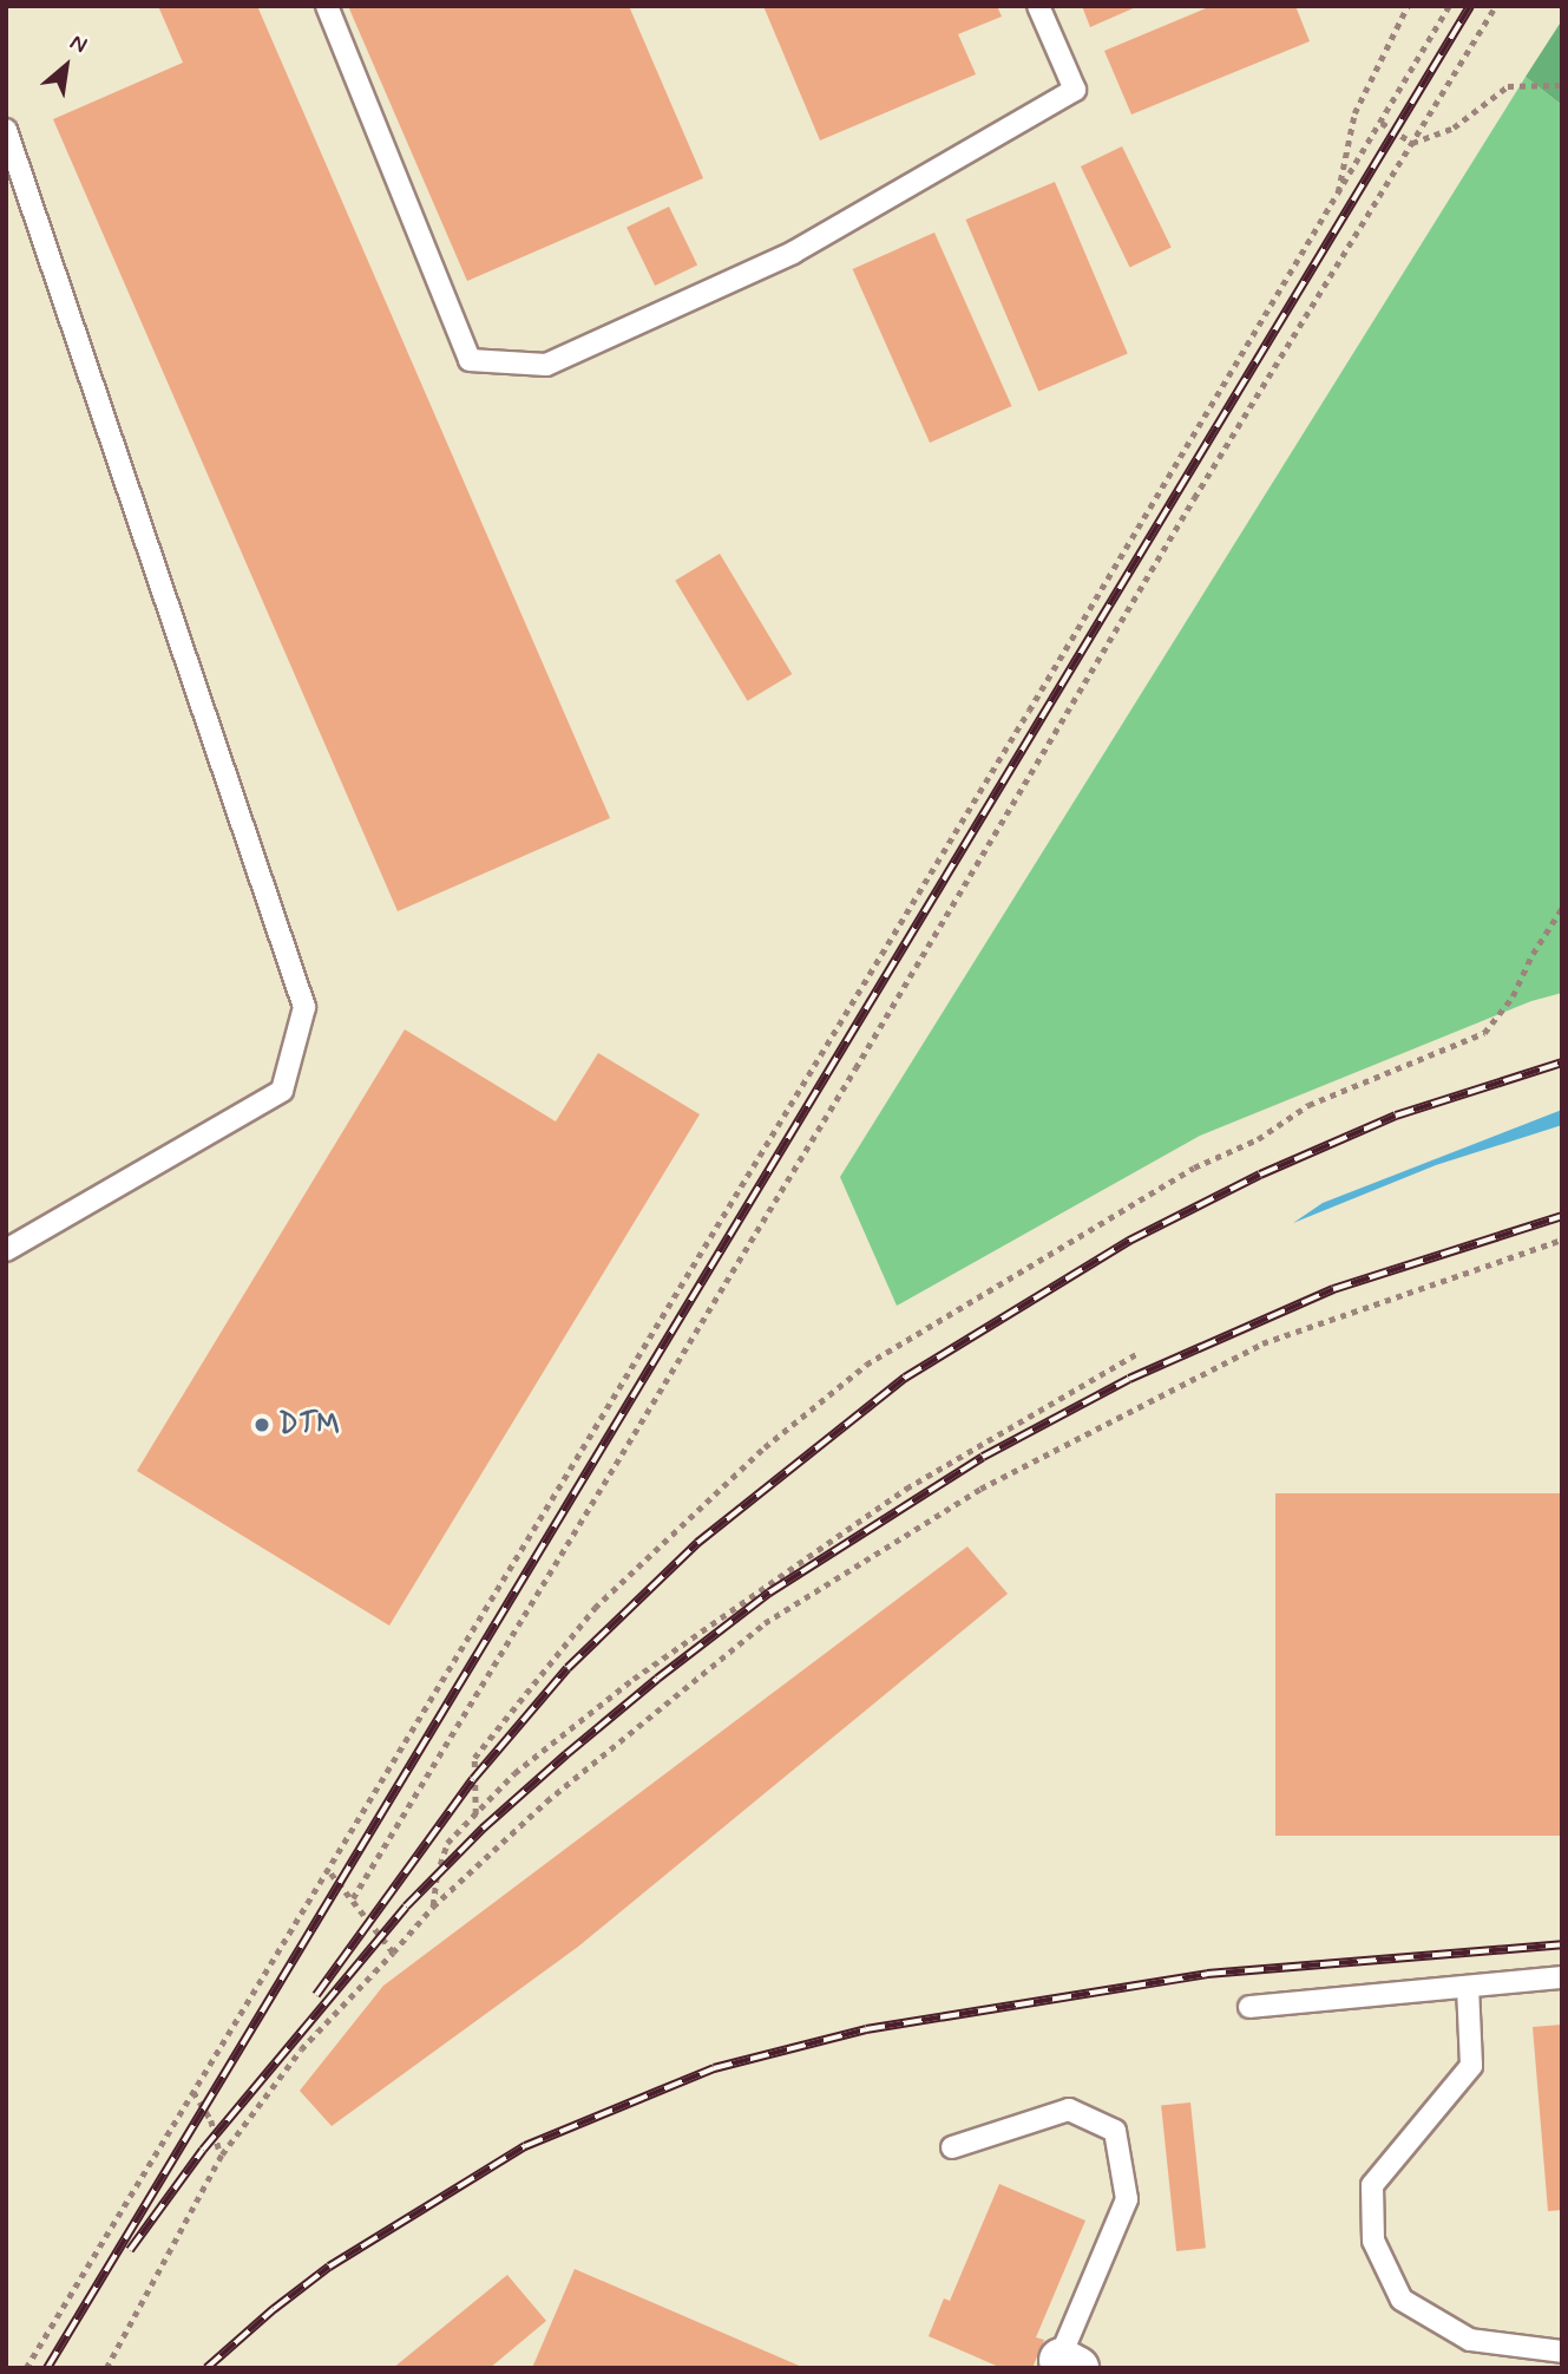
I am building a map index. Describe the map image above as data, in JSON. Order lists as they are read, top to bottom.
{
  "places": ["DTM"],
  "north": "top right"
}
